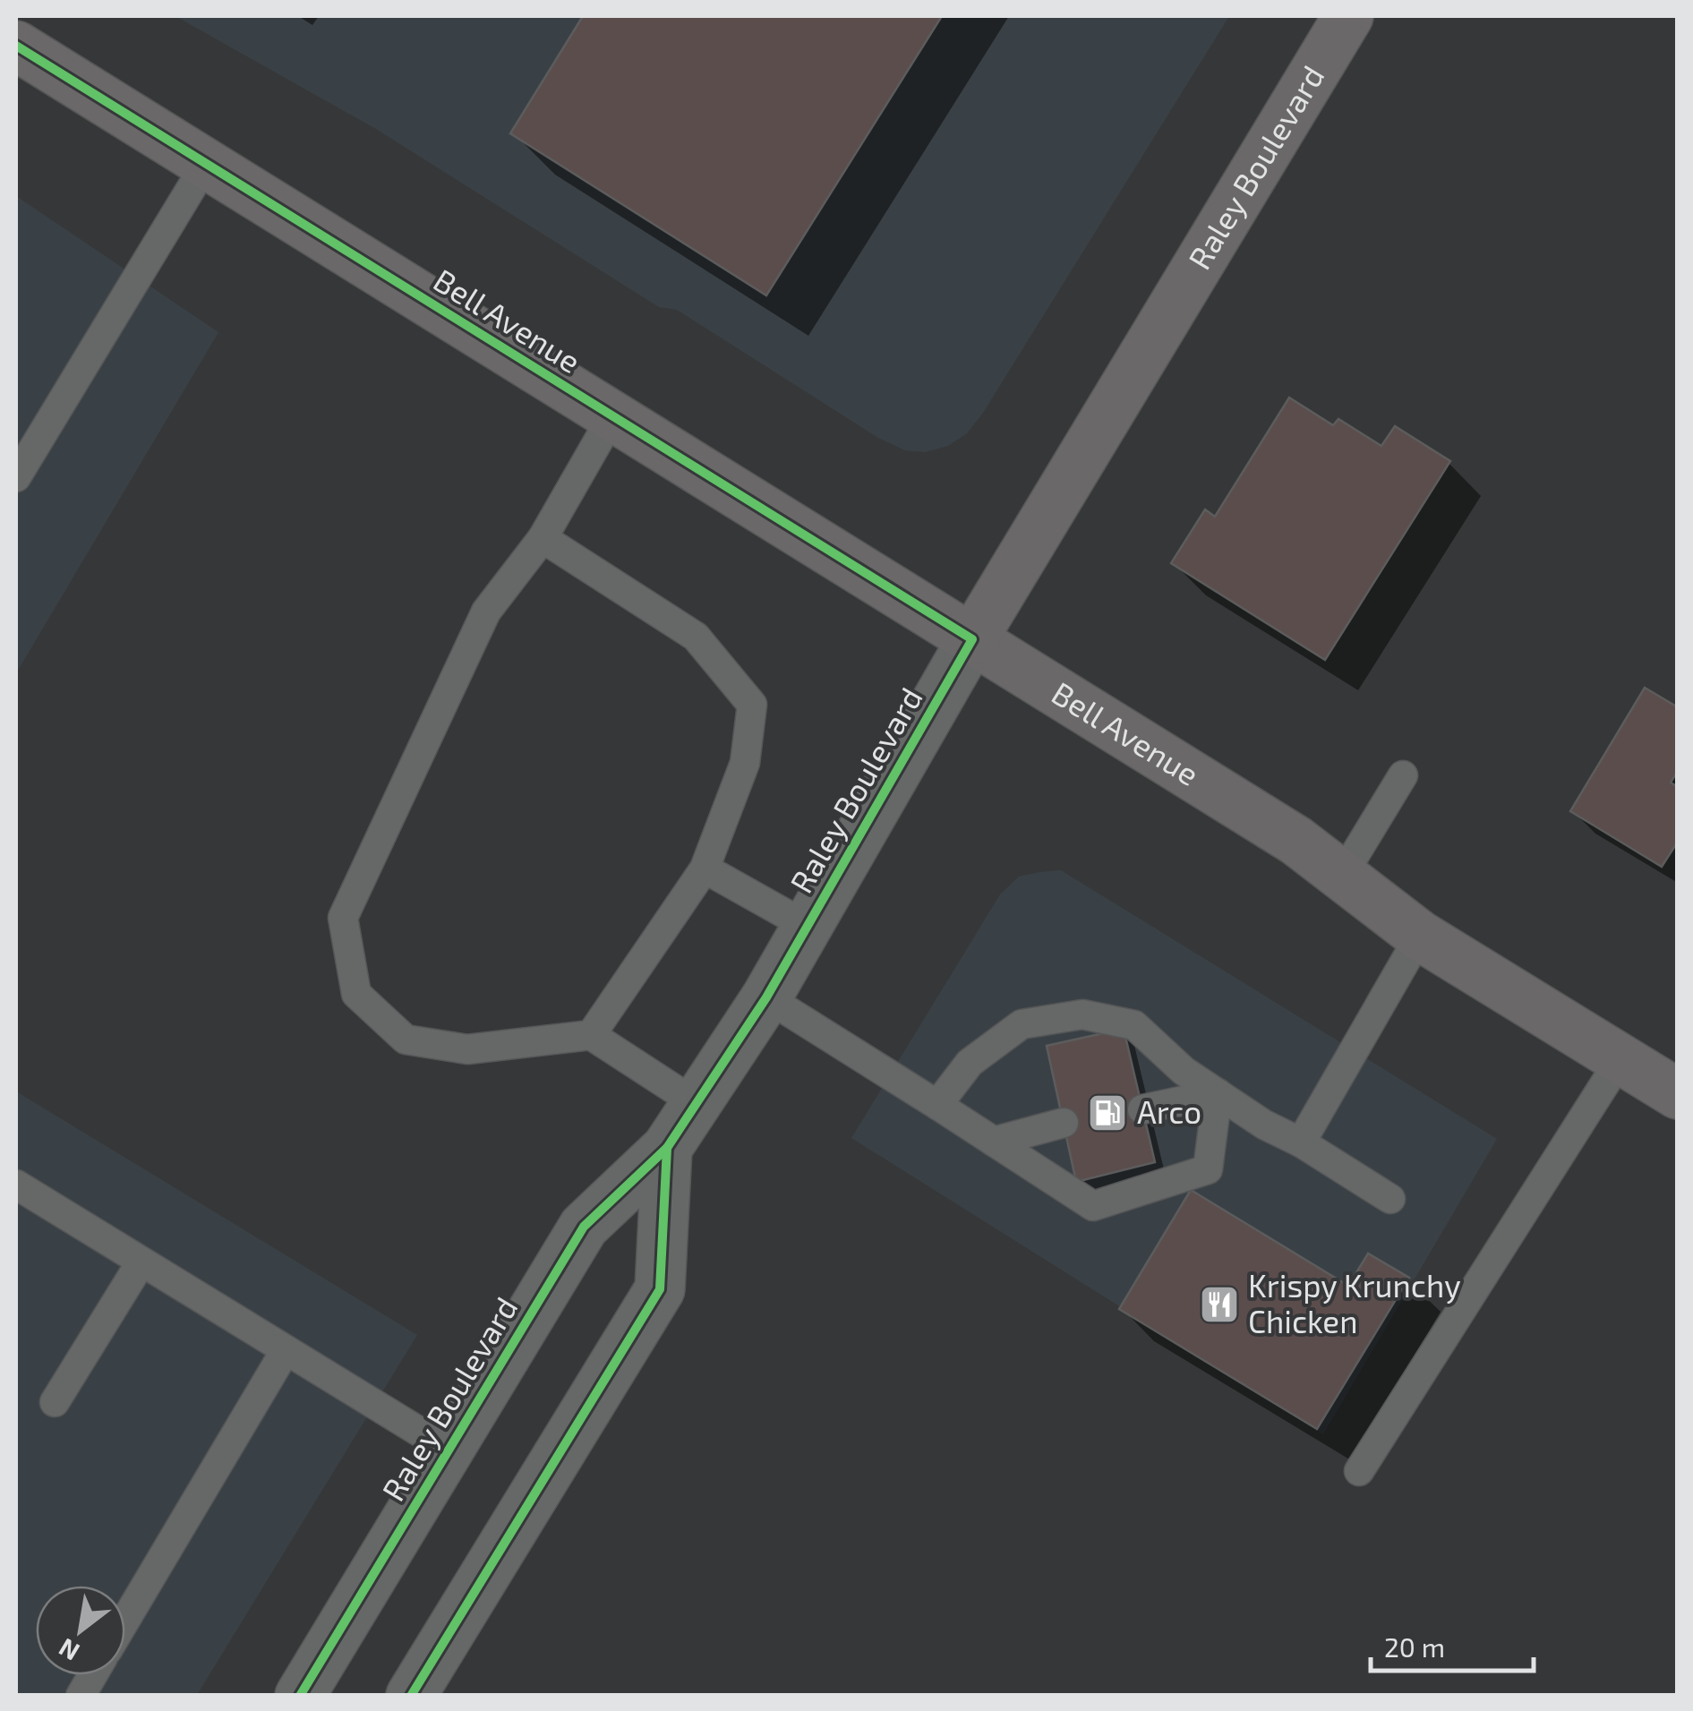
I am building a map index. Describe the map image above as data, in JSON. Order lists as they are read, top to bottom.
{
  "streets": {
    "main road": ["Raley Boulevard", "Bell Avenue"]
  },
  "crossings": [
    ["Raley Boulevard", "Bell Avenue"]
  ],
  "places": {
    "fuel station": ["Arco"],
    "restaurant": ["Krispy Krunchy Chicken"]
  },
  "scale_bar": "20 m",
  "north": "bottom left"
}
